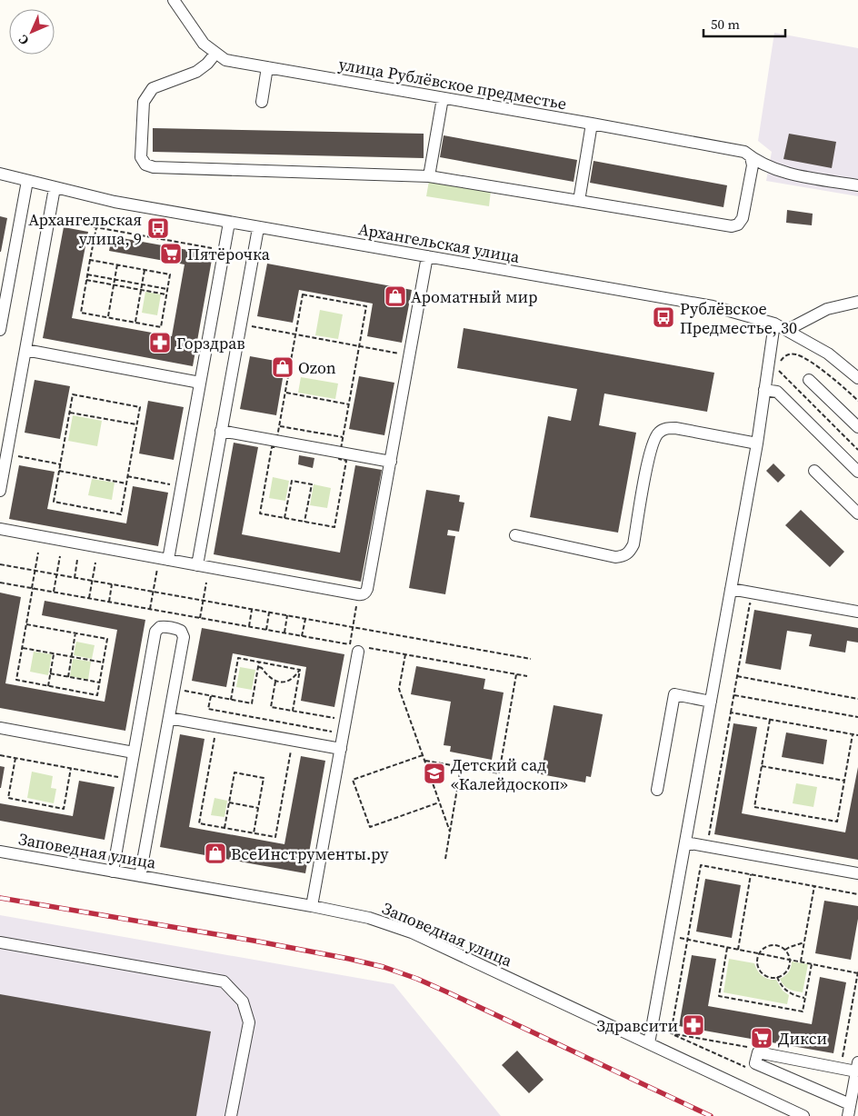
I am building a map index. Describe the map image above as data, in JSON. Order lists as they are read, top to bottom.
{
  "streets": {
    "street": ["улица Рублёвское предместье", "Архангельская улица", "Заповедная улица"]
  },
  "places": {
    "bus stop": ["Архангельская улица, 9", "Рублёвское Предместье, 30"],
    "supermarket": ["Пятёрочка", "Дикси"],
    "shop": ["Ароматный мир", "Ozon", "ВсеИнструменты.ру"],
    "pharmacy": ["Горздрав", "Здравсити"],
    "school or university": ["Детский сад «Калейдоскоп»"]
  },
  "scale_bar": "50 m",
  "north": "bottom left"
}
